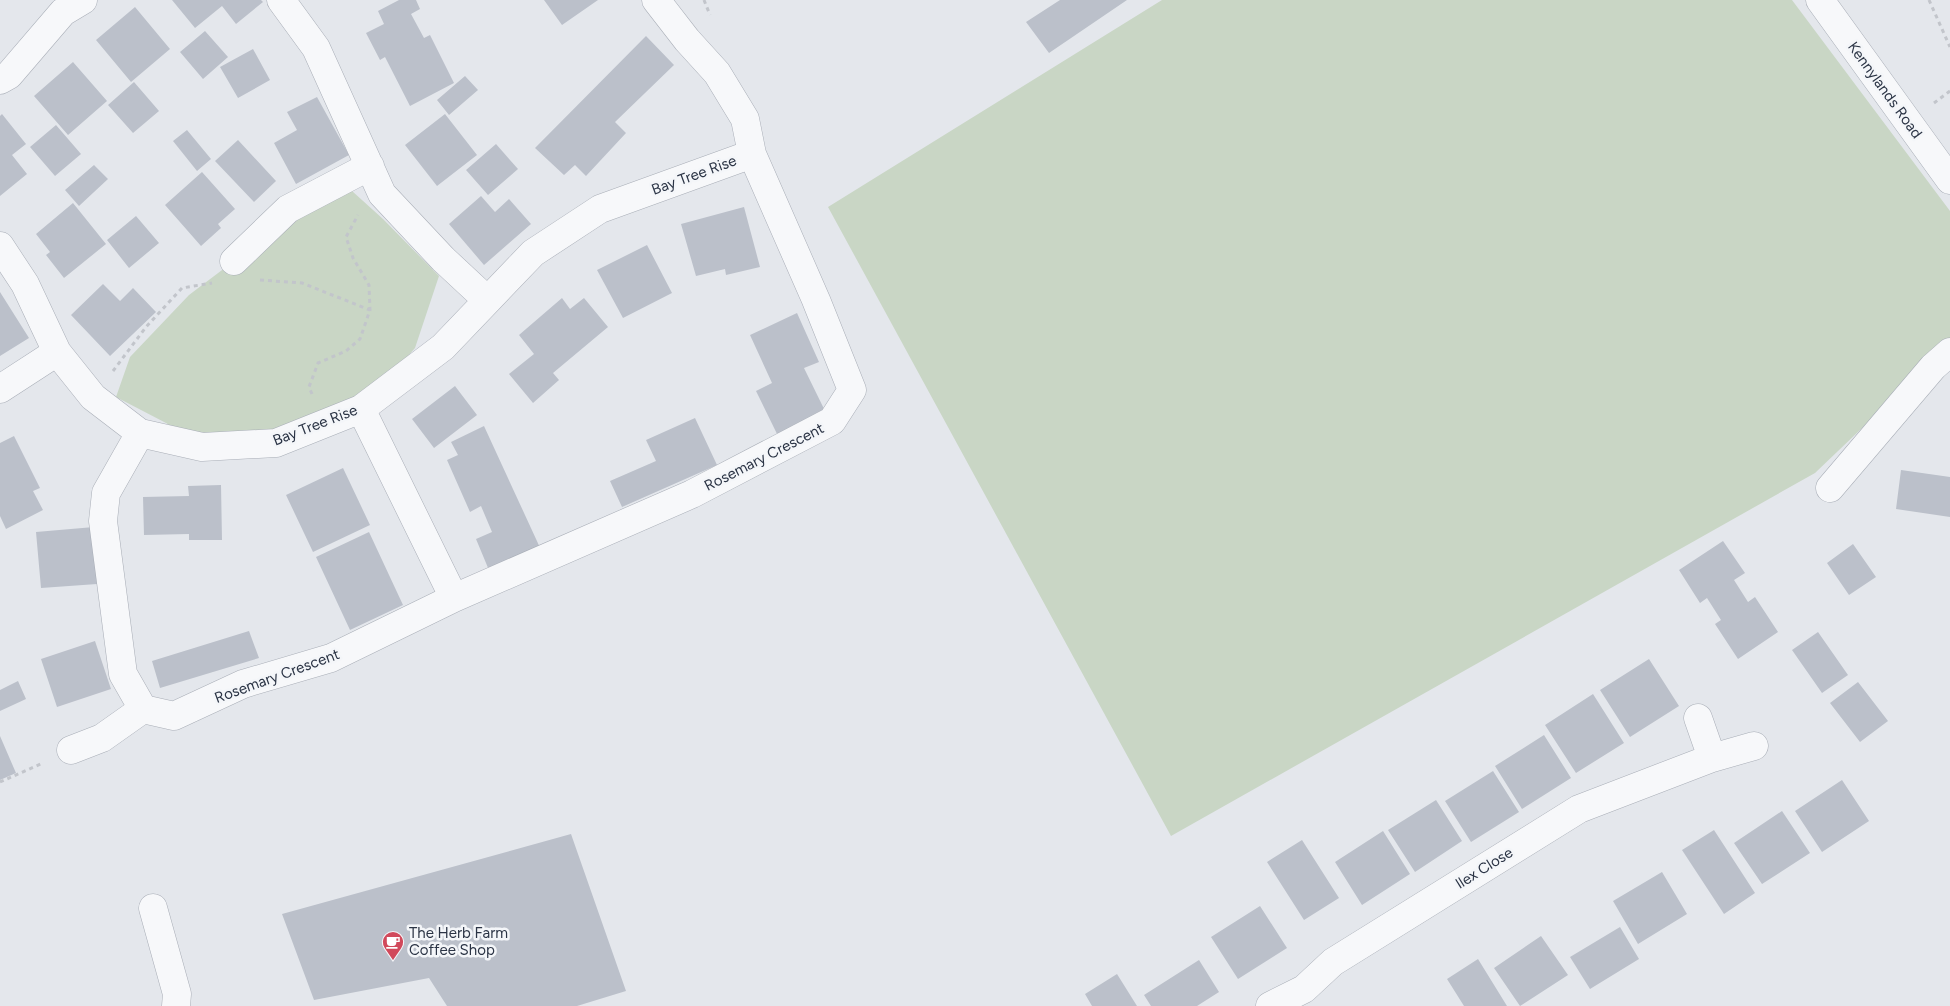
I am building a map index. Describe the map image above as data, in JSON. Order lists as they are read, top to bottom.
{
  "streets": {
    "street": [
      "Kennylands Road",
      "Bay Tree Rise",
      "Rosemary Crescent",
      "Ilex Close"
    ]
  },
  "crossings": [
    ["Bay Tree Rise", "Rosemary Crescent"]
  ],
  "places": {
    "cafe": ["The Herb Farm Coffee Shop"]
  }
}
